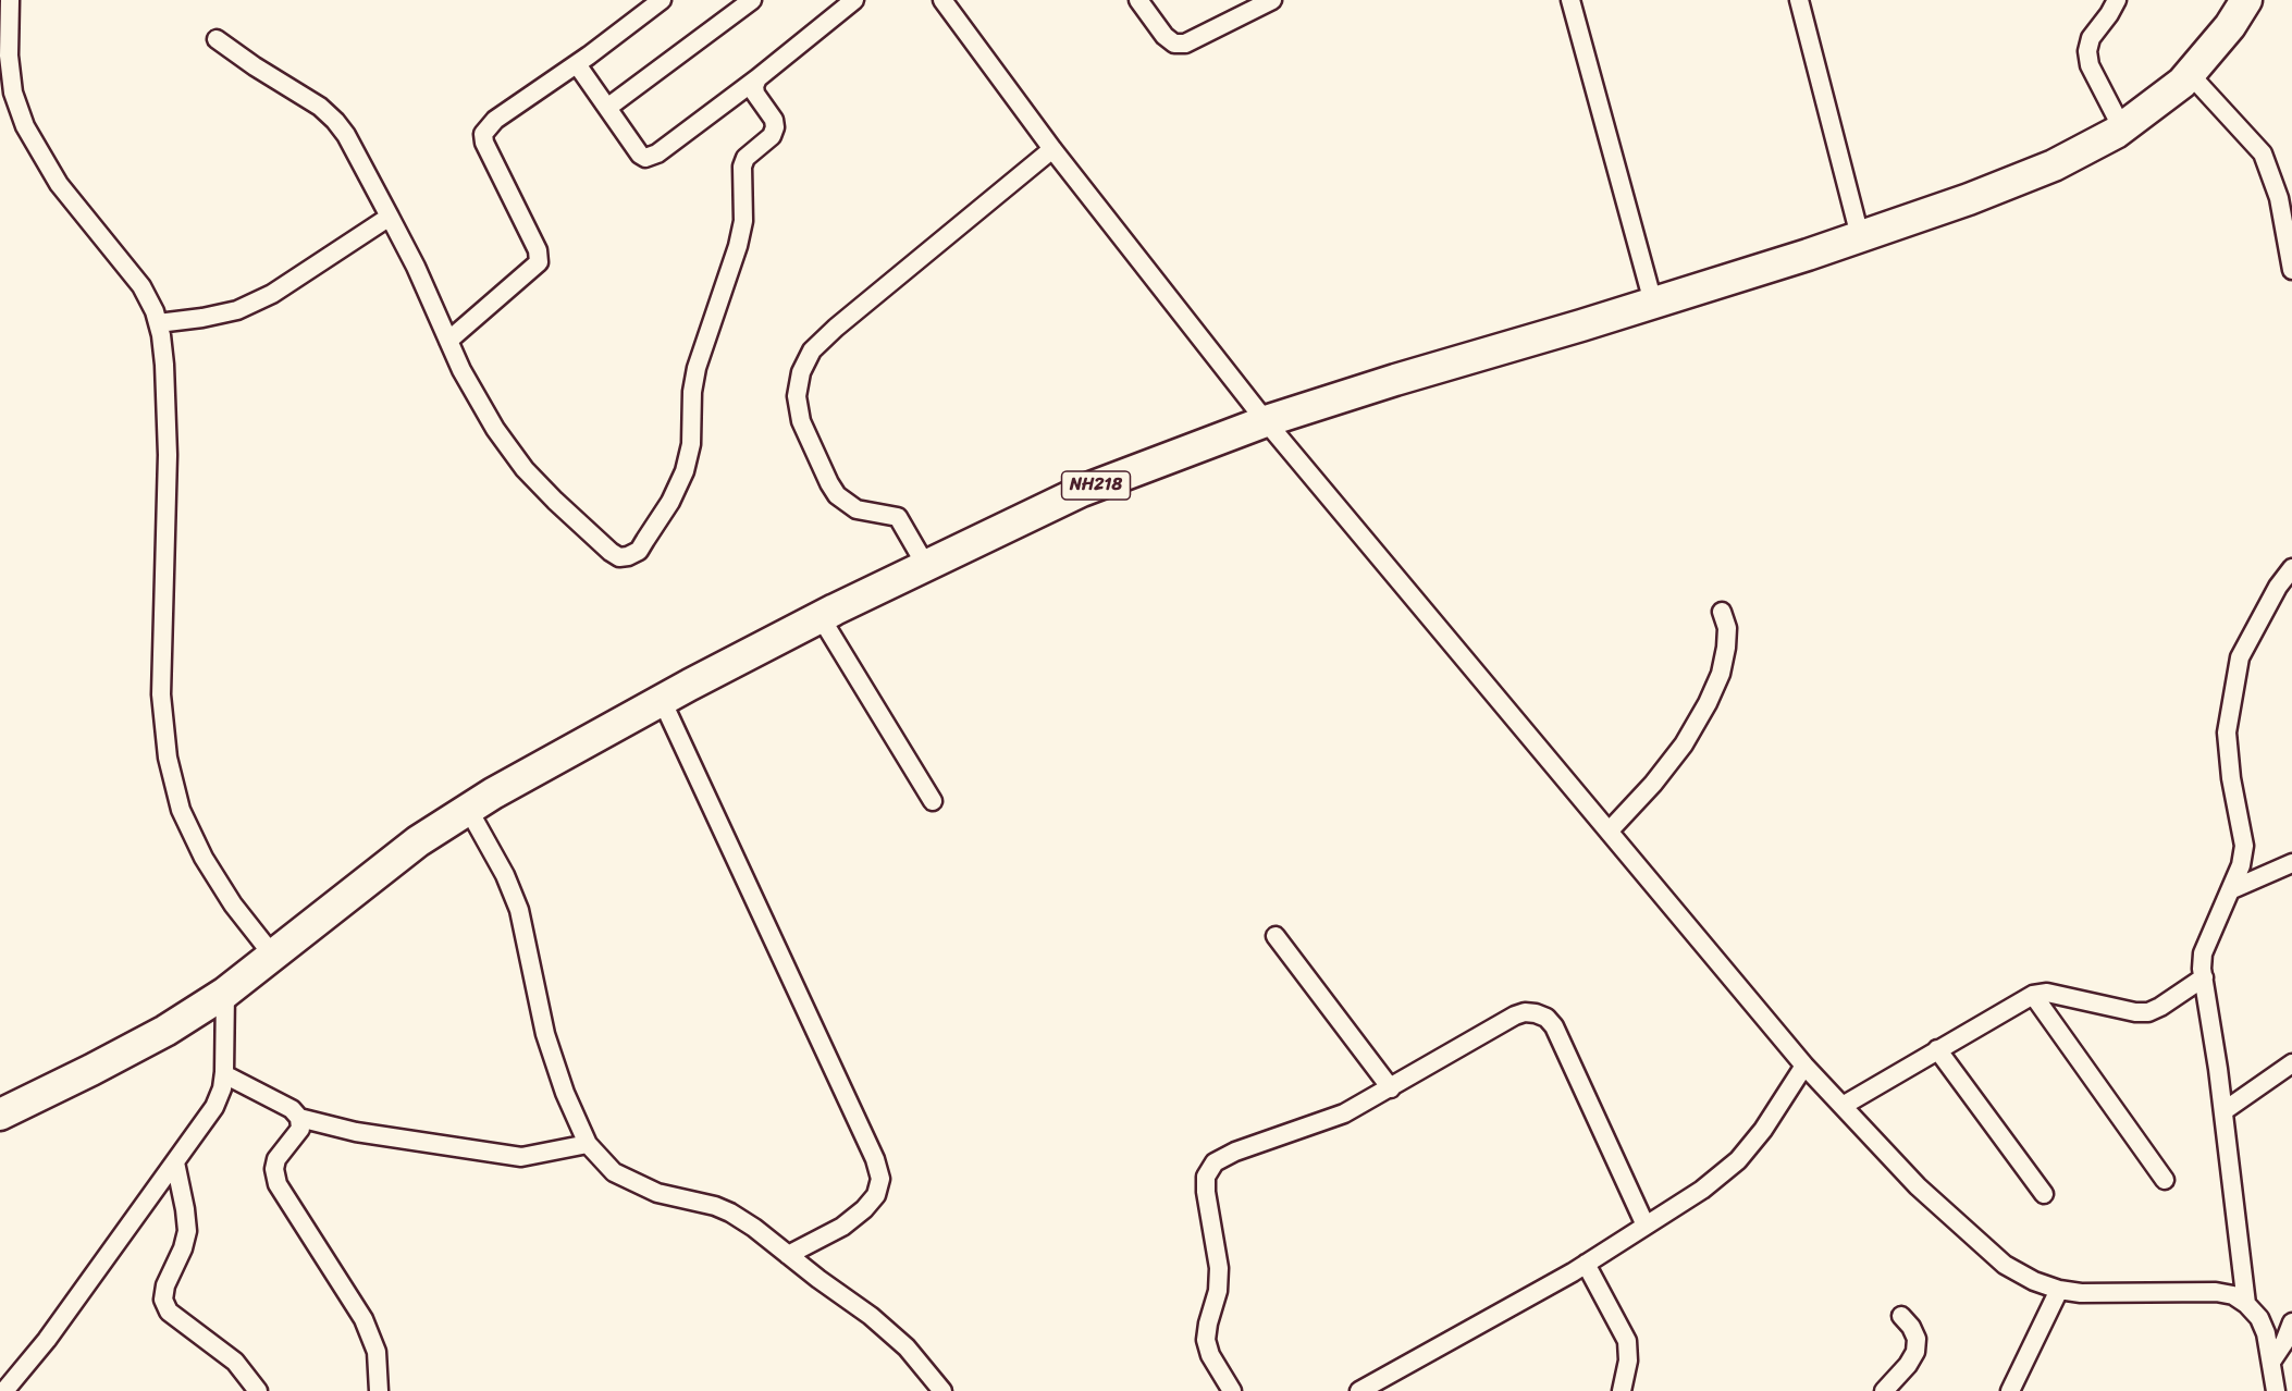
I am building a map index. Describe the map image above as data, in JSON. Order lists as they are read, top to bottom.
{
  "streets": {
    "highway": ["NH218"]
  }
}
